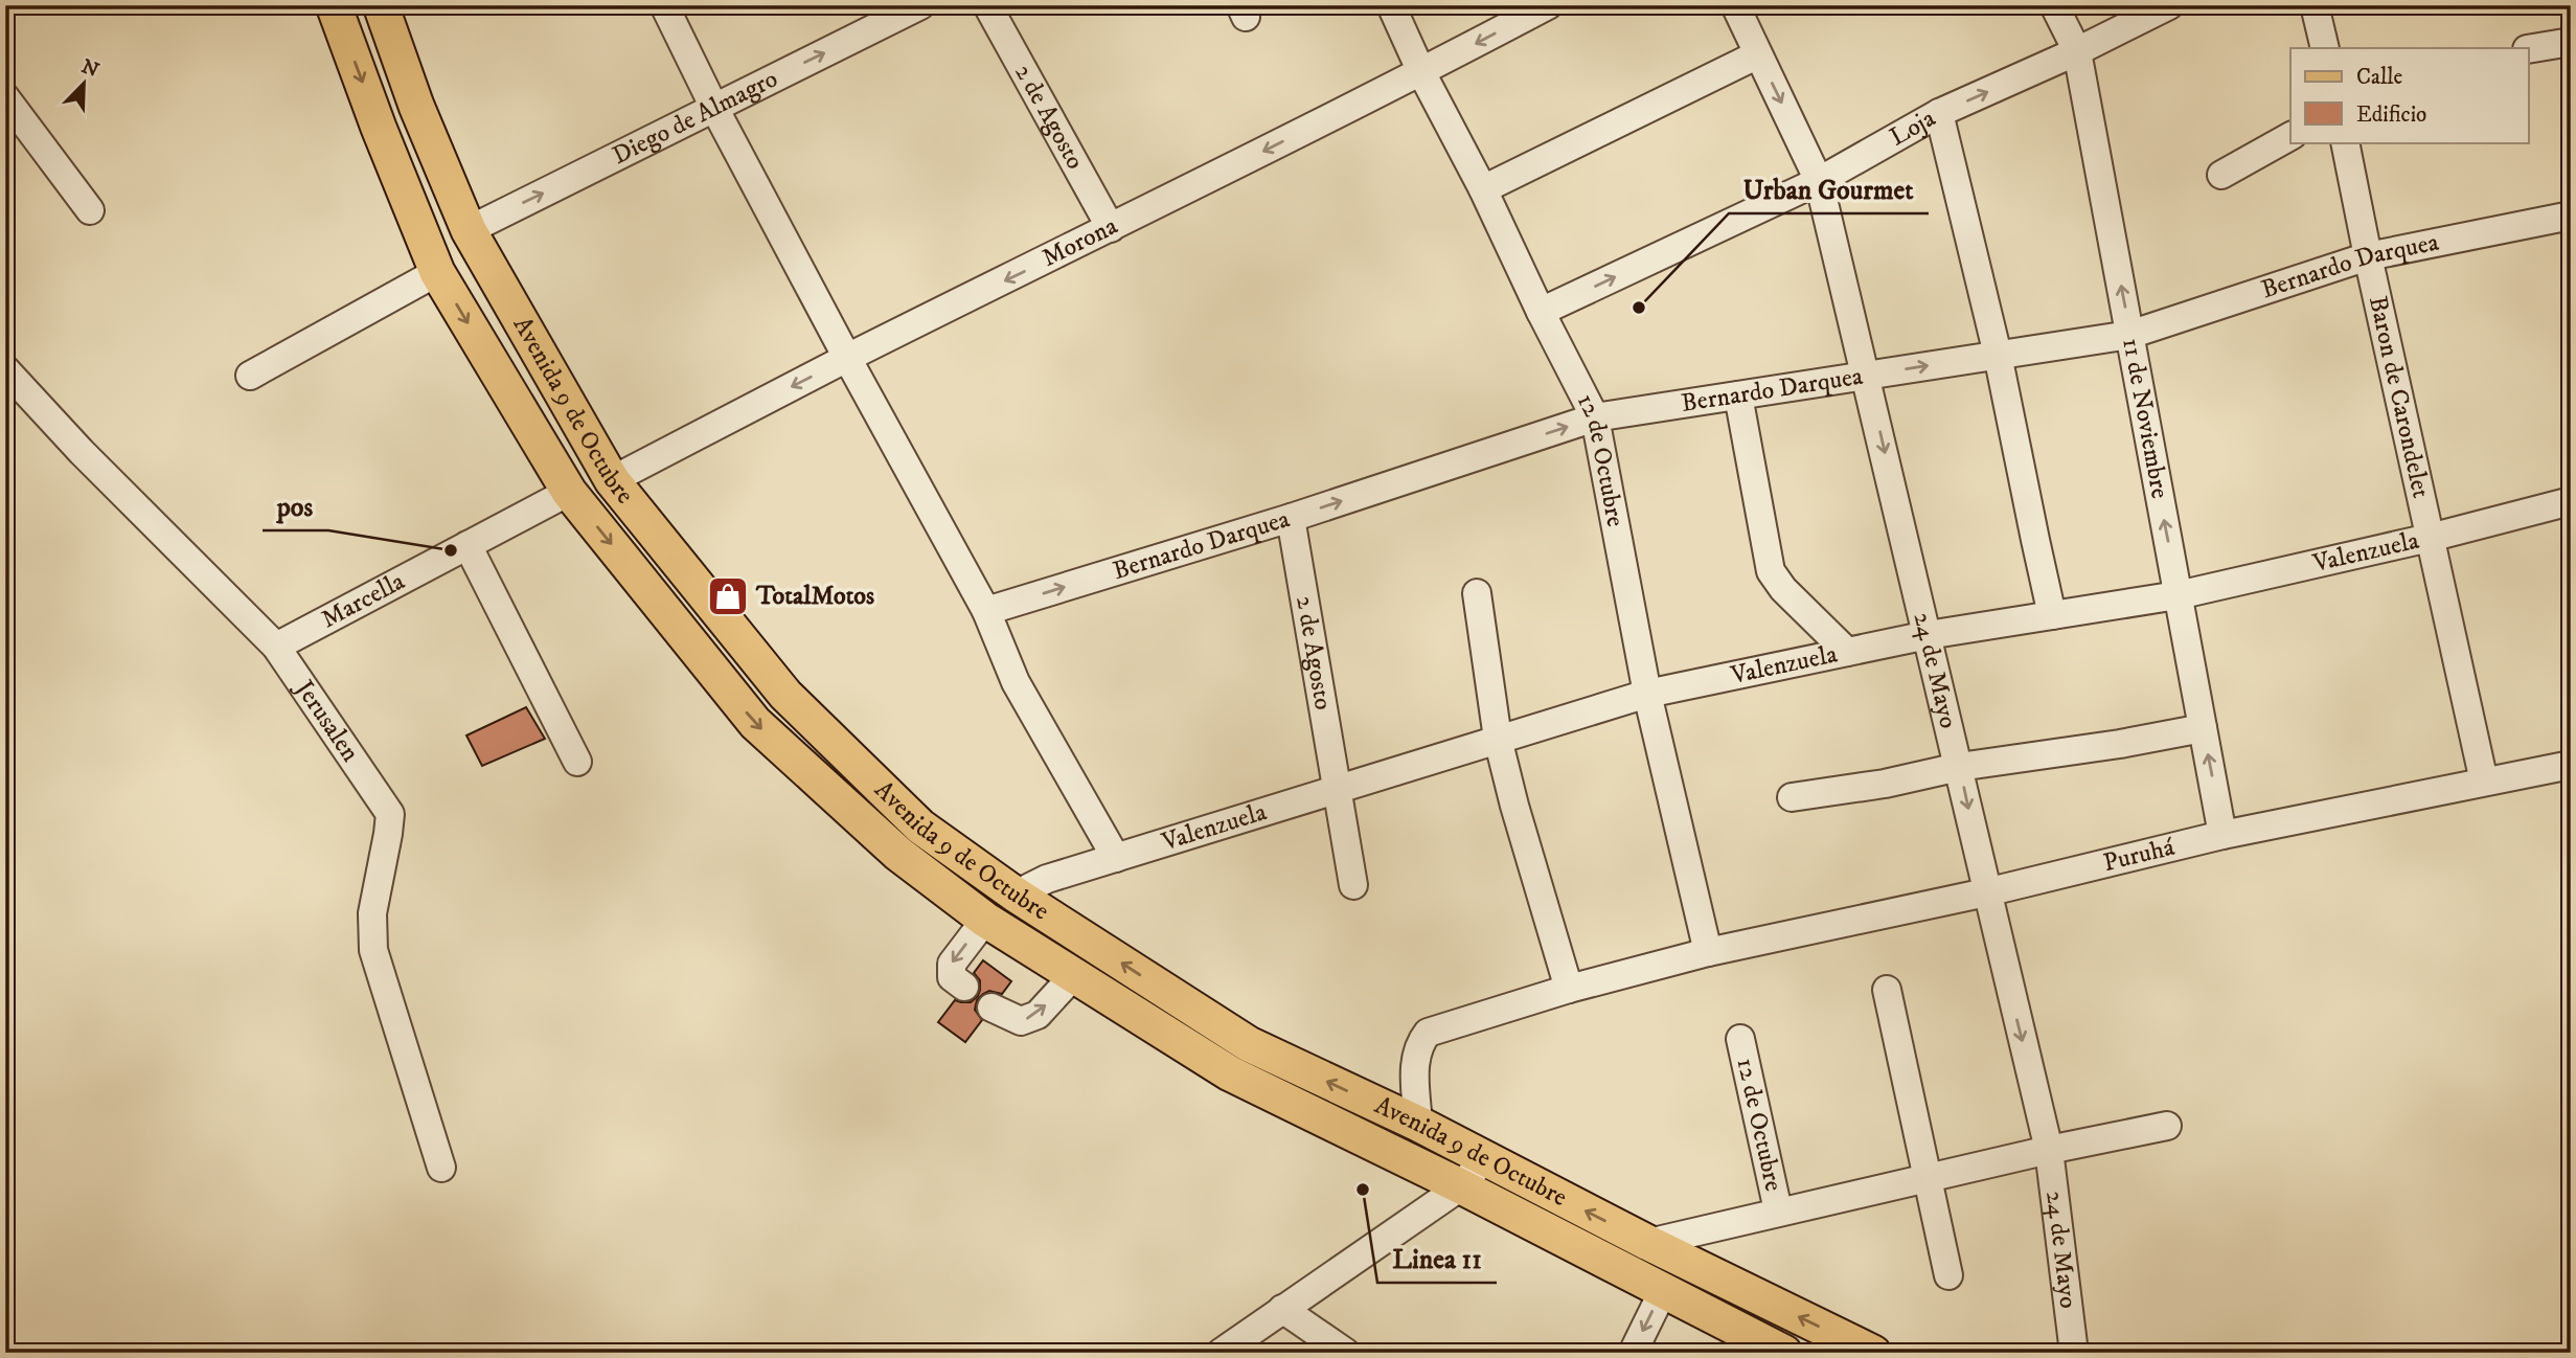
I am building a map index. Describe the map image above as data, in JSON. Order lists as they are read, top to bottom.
{
  "streets": {
    "main road": ["Avenida 9 de Octubre"],
    "street": [
      "Diego de Almagro",
      "2 de Agosto",
      "Loja",
      "Morona",
      "Bernardo Darquea",
      "Baron de Carondelet",
      "11 de Noviembre",
      "12 de Octubre",
      "Valenzuela",
      "Marcella",
      "24 de Mayo",
      "Jerusalen",
      "Puruhá"
    ]
  },
  "crossings": [
    ["Diego de Almagro", "Avenida 9 de Octubre"],
    ["2 de Agosto", "Morona"],
    ["2 de Agosto", "Bernardo Darquea"],
    ["2 de Agosto", "Valenzuela"],
    ["Loja", "11 de Noviembre"],
    ["Loja", "12 de Octubre"],
    ["Loja", "24 de Mayo"],
    ["Morona", "Avenida 9 de Octubre"],
    ["Morona", "12 de Octubre"],
    ["Bernardo Darquea", "Baron de Carondelet"],
    ["Bernardo Darquea", "11 de Noviembre"],
    ["Bernardo Darquea", "12 de Octubre"],
    ["Bernardo Darquea", "24 de Mayo"],
    ["Baron de Carondelet", "Valenzuela"],
    ["Baron de Carondelet", "Puruhá"],
    ["Avenida 9 de Octubre", "Valenzuela"],
    ["Avenida 9 de Octubre", "Marcella"],
    ["Avenida 9 de Octubre", "Puruhá"],
    ["11 de Noviembre", "Valenzuela"],
    ["11 de Noviembre", "Puruhá"],
    ["12 de Octubre", "Valenzuela"],
    ["12 de Octubre", "Puruhá"],
    ["Valenzuela", "24 de Mayo"],
    ["Marcella", "Jerusalen"],
    ["24 de Mayo", "Puruhá"]
  ],
  "one_way": ["Diego de Almagro", "Morona", "Bernardo Darquea"],
  "places": {
    "other": ["Urban Gourmet", "pos", "Linea 11"],
    "shop": ["TotalMotos"]
  },
  "legend": ["Calle", "Edificio"],
  "north": "top right"
}
